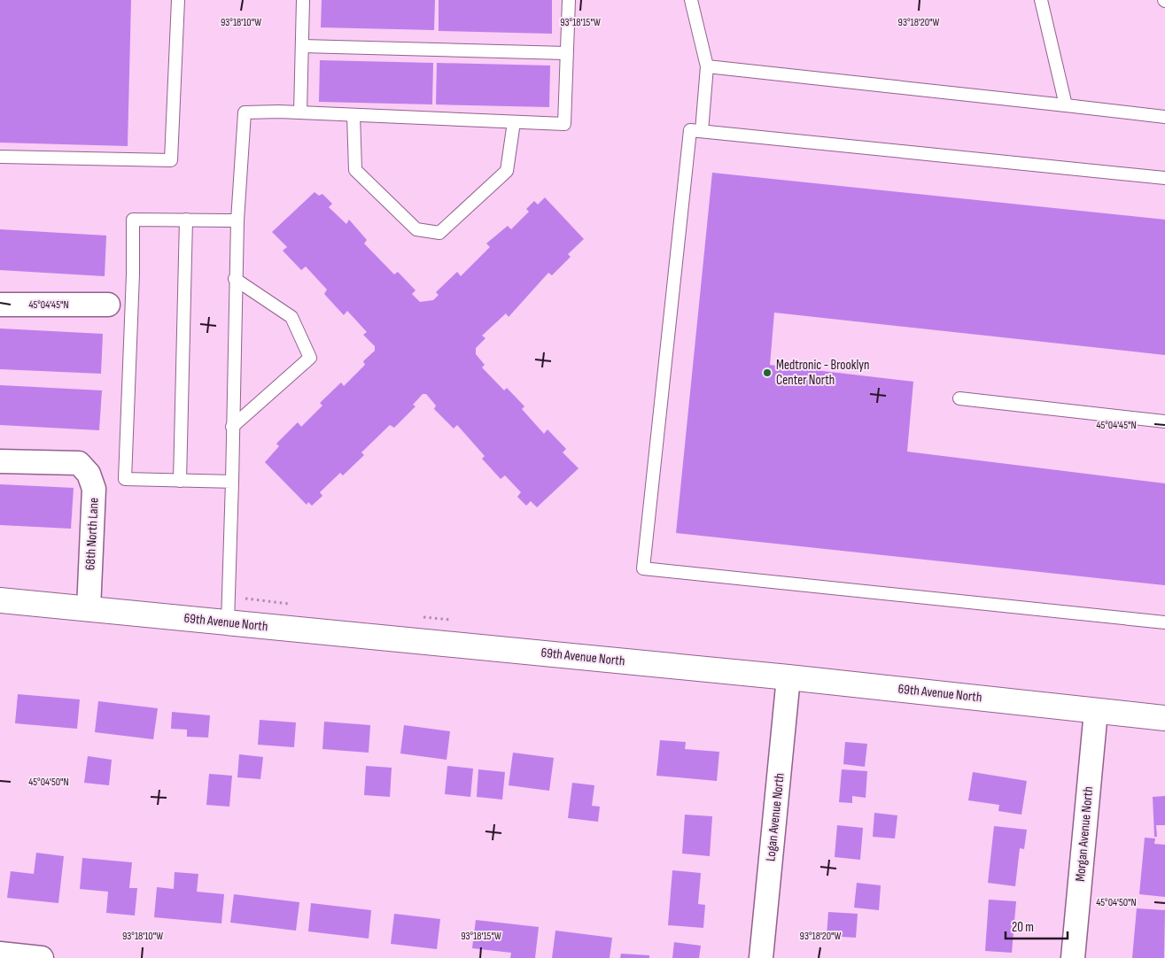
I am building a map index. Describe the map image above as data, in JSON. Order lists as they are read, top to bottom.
{
  "streets": {
    "street": [
      "68th North Lane",
      "69th Avenue North",
      "Logan Avenue North",
      "Morgan Avenue North"
    ]
  },
  "crossings": [
    ["68th North Lane", "69th Avenue North"],
    ["69th Avenue North", "Logan Avenue North"],
    ["69th Avenue North", "Morgan Avenue North"]
  ],
  "places": ["Medtronic - Brooklyn Center North"],
  "scale_bar": "20 m",
  "coordinates": [
    "93°18'10\"W",
    "93°18'15\"W",
    "93°18'20\"W",
    "45°04'45\"N",
    "45°04'50\"N"
  ]
}
